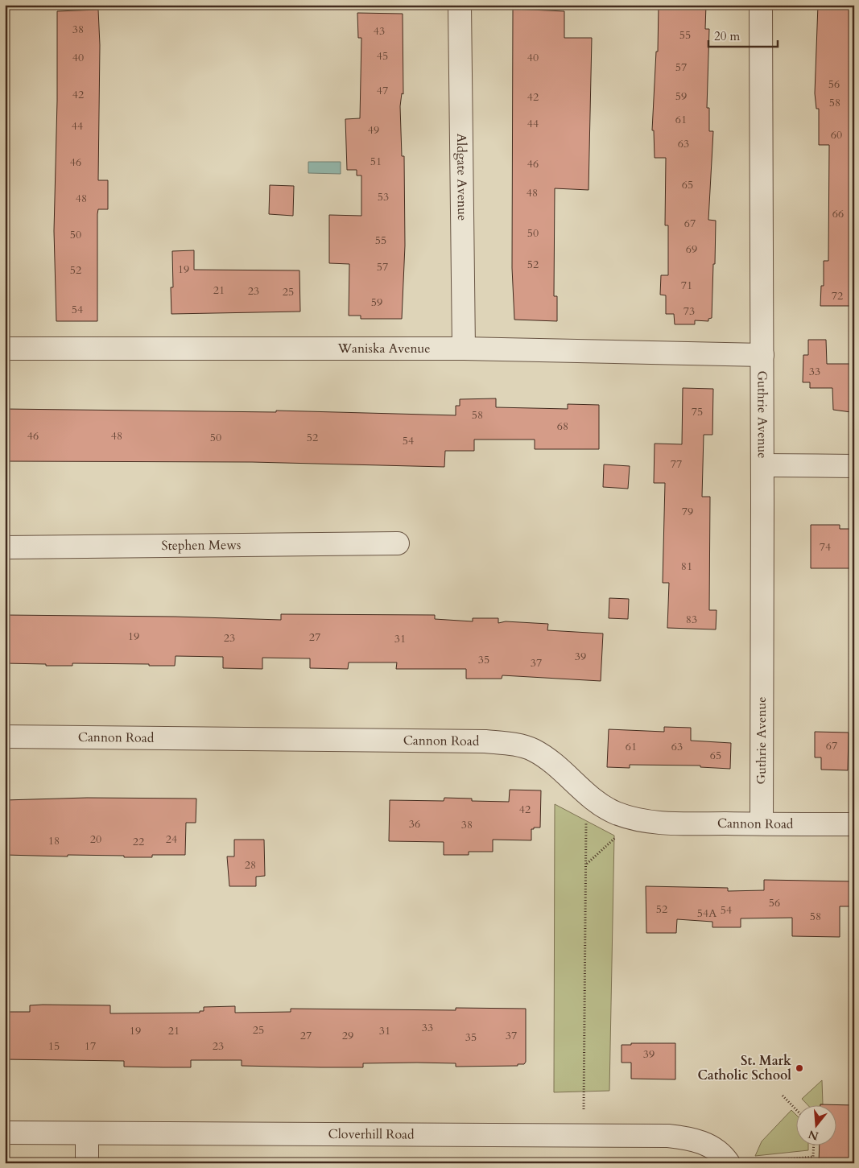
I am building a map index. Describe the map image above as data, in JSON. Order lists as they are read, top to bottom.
{
  "streets": {
    "street": [
      "Aldgate Avenue",
      "Waniska Avenue",
      "Guthrie Avenue",
      "Stephen Mews",
      "Cannon Road",
      "Cloverhill Road"
    ]
  },
  "crossings": [
    ["Aldgate Avenue", "Waniska Avenue"],
    ["Waniska Avenue", "Guthrie Avenue"],
    ["Guthrie Avenue", "Cannon Road"]
  ],
  "places": ["St. Mark Catholic School"],
  "house_numbers": [
    "38",
    "43",
    "55",
    "45",
    "40",
    "40",
    "57",
    "56",
    "47",
    "42",
    "59",
    "42",
    "58",
    "61",
    "44",
    "44",
    "49",
    "60",
    "63",
    "51",
    "46",
    "46",
    "65",
    "48",
    "53",
    "48",
    "66",
    "67",
    "50",
    "50",
    "55",
    "69",
    "52",
    "57",
    "19",
    "52",
    "71",
    "21",
    "23",
    "25",
    "72",
    "59",
    "54",
    "73",
    "33",
    "75",
    "58",
    "68",
    "46",
    "48",
    "50",
    "52",
    "54",
    "77",
    "79",
    "74",
    "81",
    "83",
    "19",
    "27",
    "23",
    "31",
    "39",
    "35",
    "37",
    "67",
    "61",
    "63",
    "65",
    "42",
    "36",
    "38",
    "20",
    "24",
    "18",
    "22",
    "28",
    "56",
    "52",
    "54",
    "54A",
    "58",
    "33",
    "25",
    "19",
    "21",
    "31",
    "27",
    "29",
    "37",
    "35",
    "15",
    "17",
    "23",
    "39"
  ],
  "scale_bar": "20 m",
  "north": "bottom"
}
